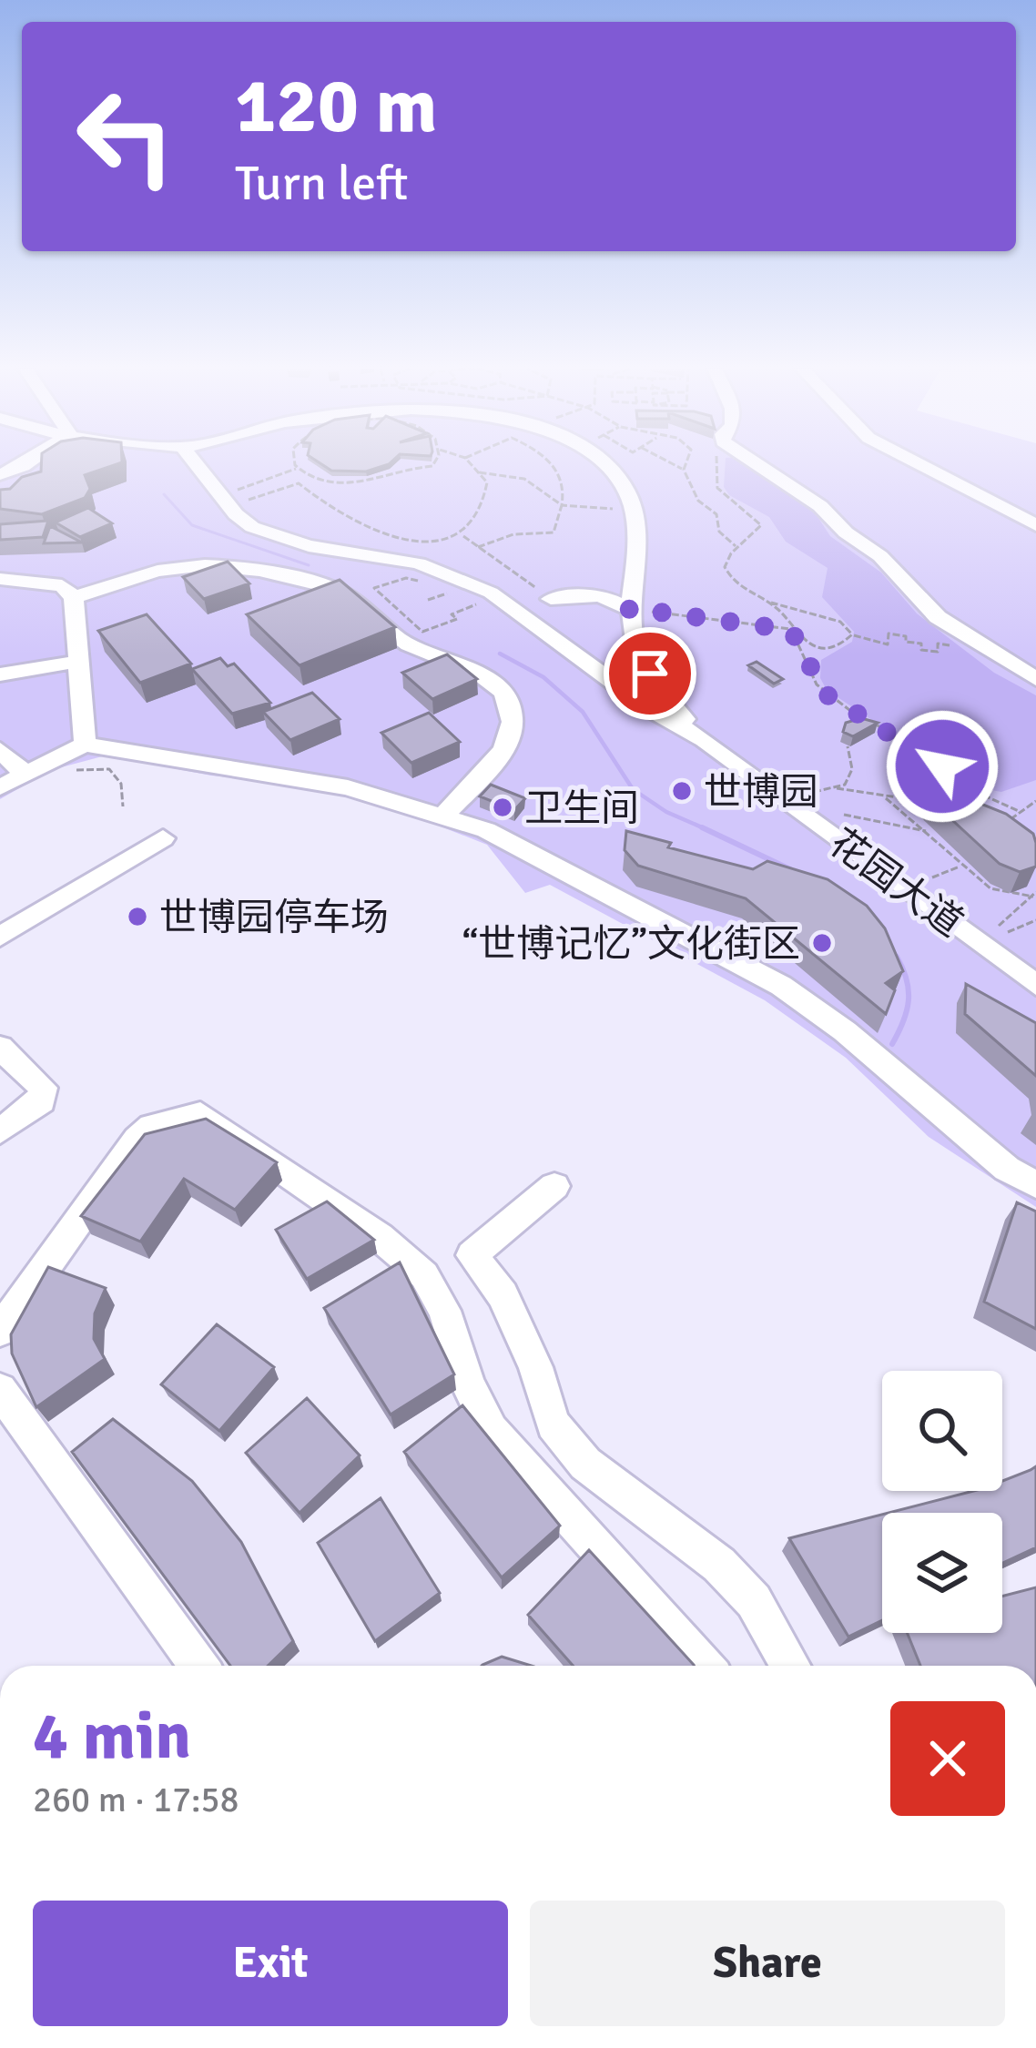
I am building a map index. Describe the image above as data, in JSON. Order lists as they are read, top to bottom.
{
  "streets": {
    "street": ["花园大道"]
  },
  "places": [
    "世博园",
    "卫生间",
    "世博园停车场",
    "“世博记忆”文化街区"
  ],
  "page": {
    "turn": ["120 m", "Turn left"],
    "heading": ["4 min", "260 m · 17:58"],
    "buttons": ["Exit", "Share"]
  }
}
